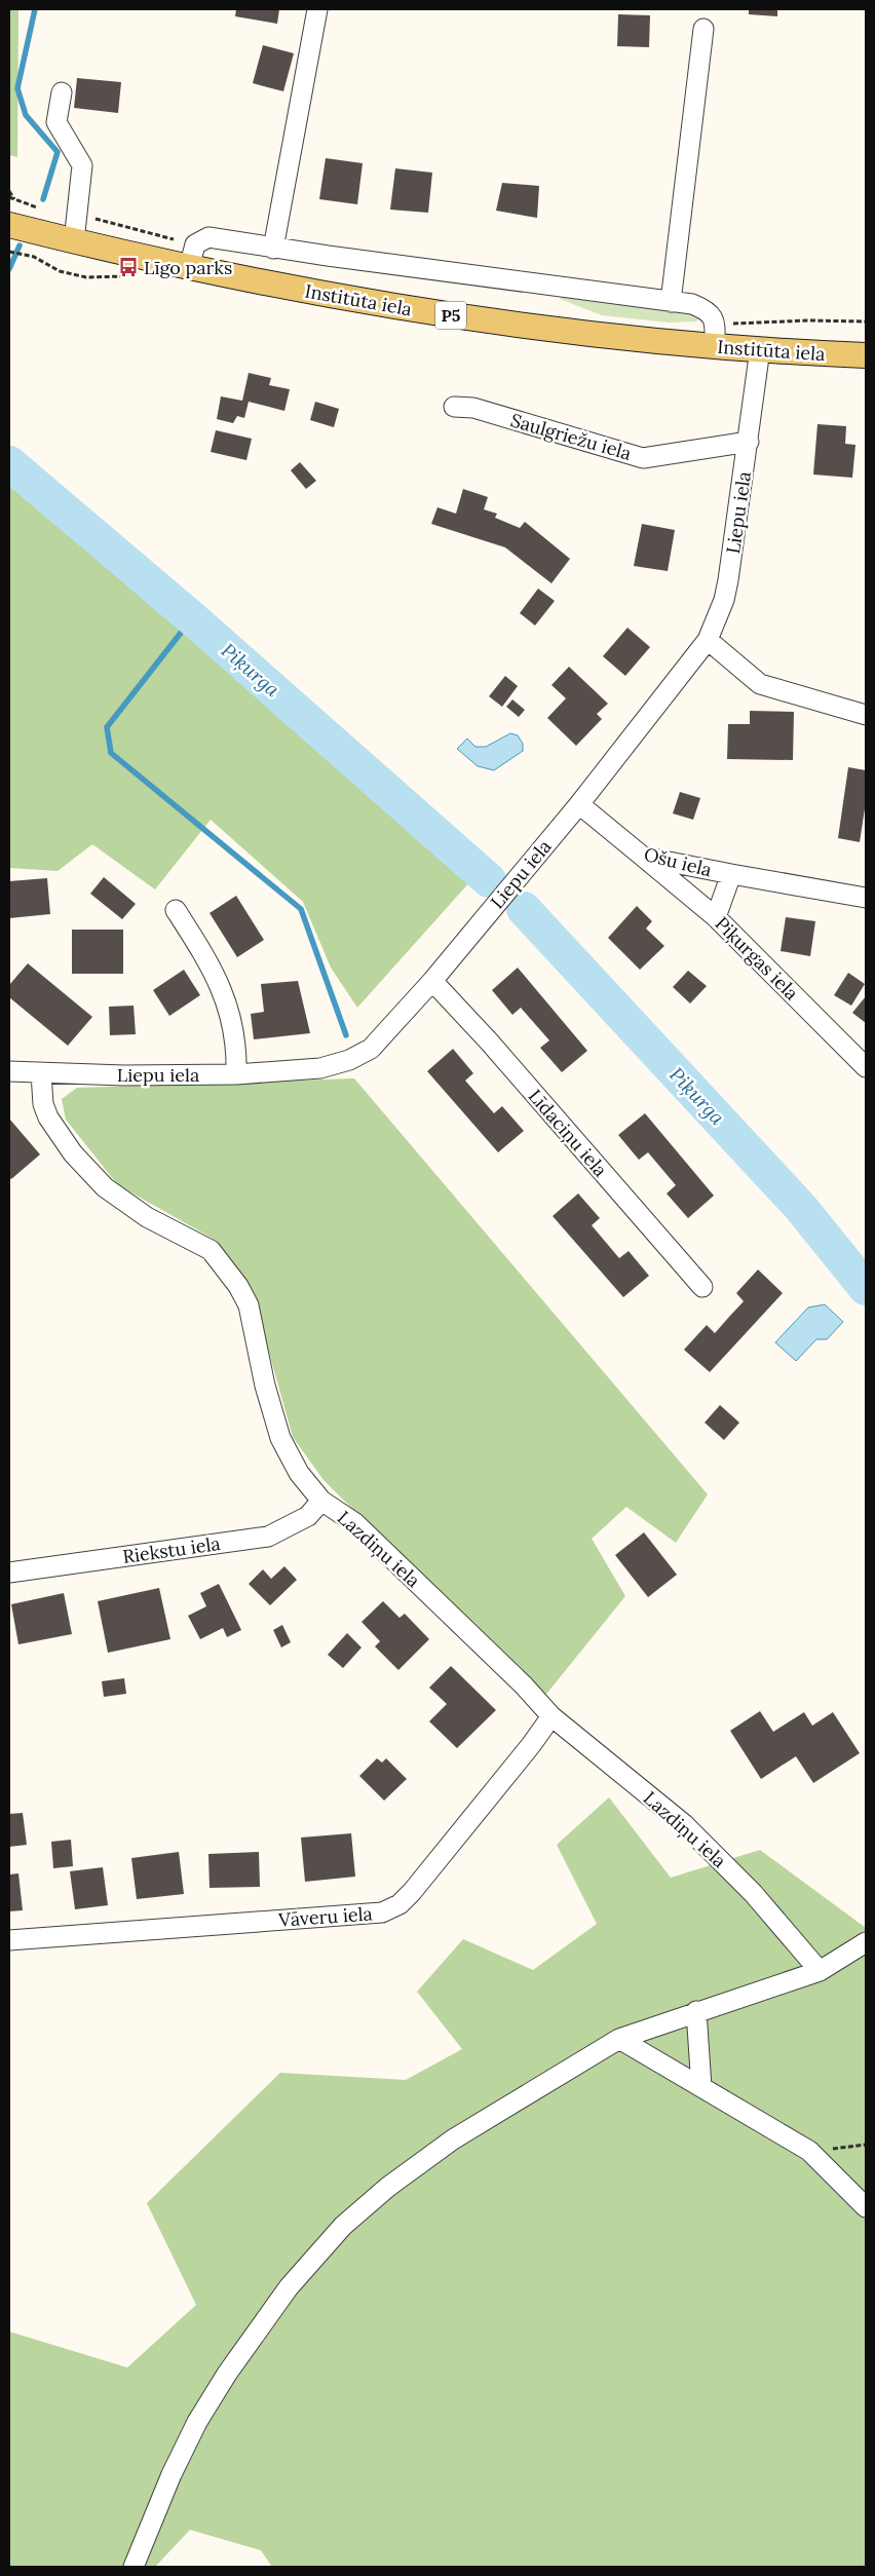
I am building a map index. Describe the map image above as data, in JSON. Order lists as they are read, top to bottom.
{
  "streets": {
    "main road": ["Institūta iela", "P5"],
    "street": [
      "Saulgriežu iela",
      "Liepu iela",
      "Ošu iela",
      "Piķurgas iela",
      "Līdaciņu iela",
      "Lazdiņu iela",
      "Riekstu iela",
      "Vāveru iela"
    ]
  },
  "crossings": [
    ["Institūta iela", "Liepu iela"],
    ["Saulgriežu iela", "Liepu iela"],
    ["Liepu iela", "Ošu iela"],
    ["Liepu iela", "Līdaciņu iela"],
    ["Liepu iela", "Lazdiņu iela"],
    ["Ošu iela", "Piķurgas iela"],
    ["Lazdiņu iela", "Riekstu iela"],
    ["Lazdiņu iela", "Vāveru iela"]
  ],
  "water": ["Piķurga"],
  "places": {
    "bus stop": ["Līgo parks"]
  }
}
